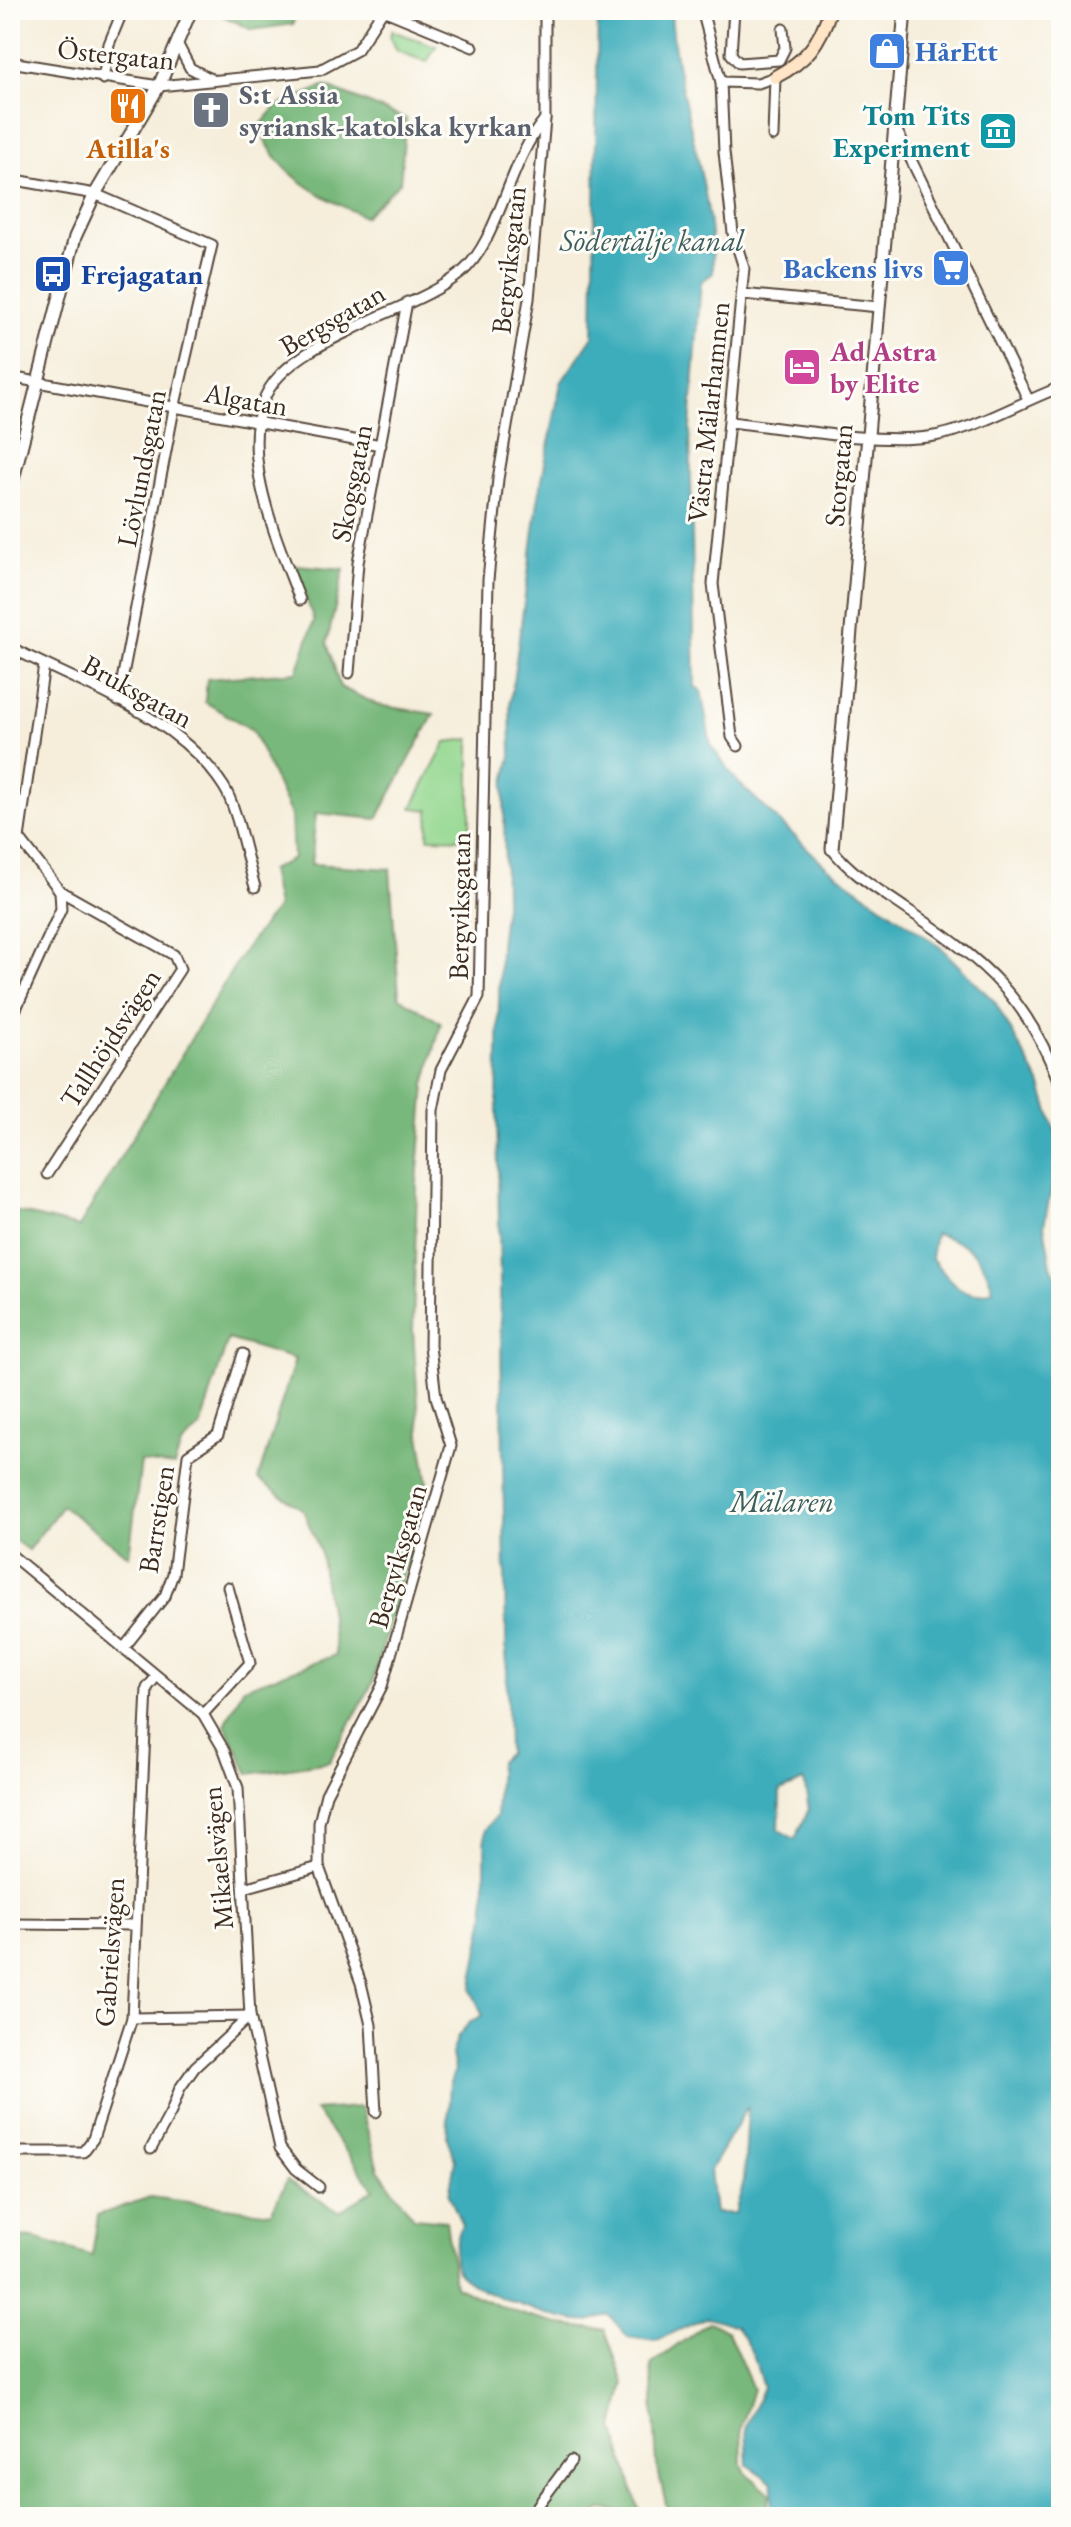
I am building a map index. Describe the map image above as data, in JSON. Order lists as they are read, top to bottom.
{
  "streets": {
    "street": [
      "Östergatan",
      "Bergviksgatan",
      "Bergsgatan",
      "Algatan",
      "Västra Mälarhamnen",
      "Lövlundsgatan",
      "Storgatan",
      "Skogsgatan",
      "Bruksgatan",
      "Tallhöjdsvägen",
      "Barrstigen",
      "Mikaelsvägen",
      "Gabrielsvägen"
    ]
  },
  "crossings": [
    ["Bergviksgatan", "Bergsgatan"],
    ["Bergsgatan", "Algatan"],
    ["Bergsgatan", "Skogsgatan"],
    ["Algatan", "Lövlundsgatan"],
    ["Algatan", "Skogsgatan"],
    ["Lövlundsgatan", "Bruksgatan"],
    ["Barrstigen", "Mikaelsvägen"],
    ["Mikaelsvägen", "Gabrielsvägen"]
  ],
  "water": ["Södertälje kanal", "Mälaren"],
  "places": {
    "shop": ["HårEtt"],
    "restaurant": ["Atilla's"],
    "church": ["S:t Assia syriansk-katolska kyrkan"],
    "museum": ["Tom Tits Experiment"],
    "supermarket": ["Backens livs"],
    "bus stop": ["Frejagatan"],
    "hotel": ["Ad Astra by Elite"]
  }
}
